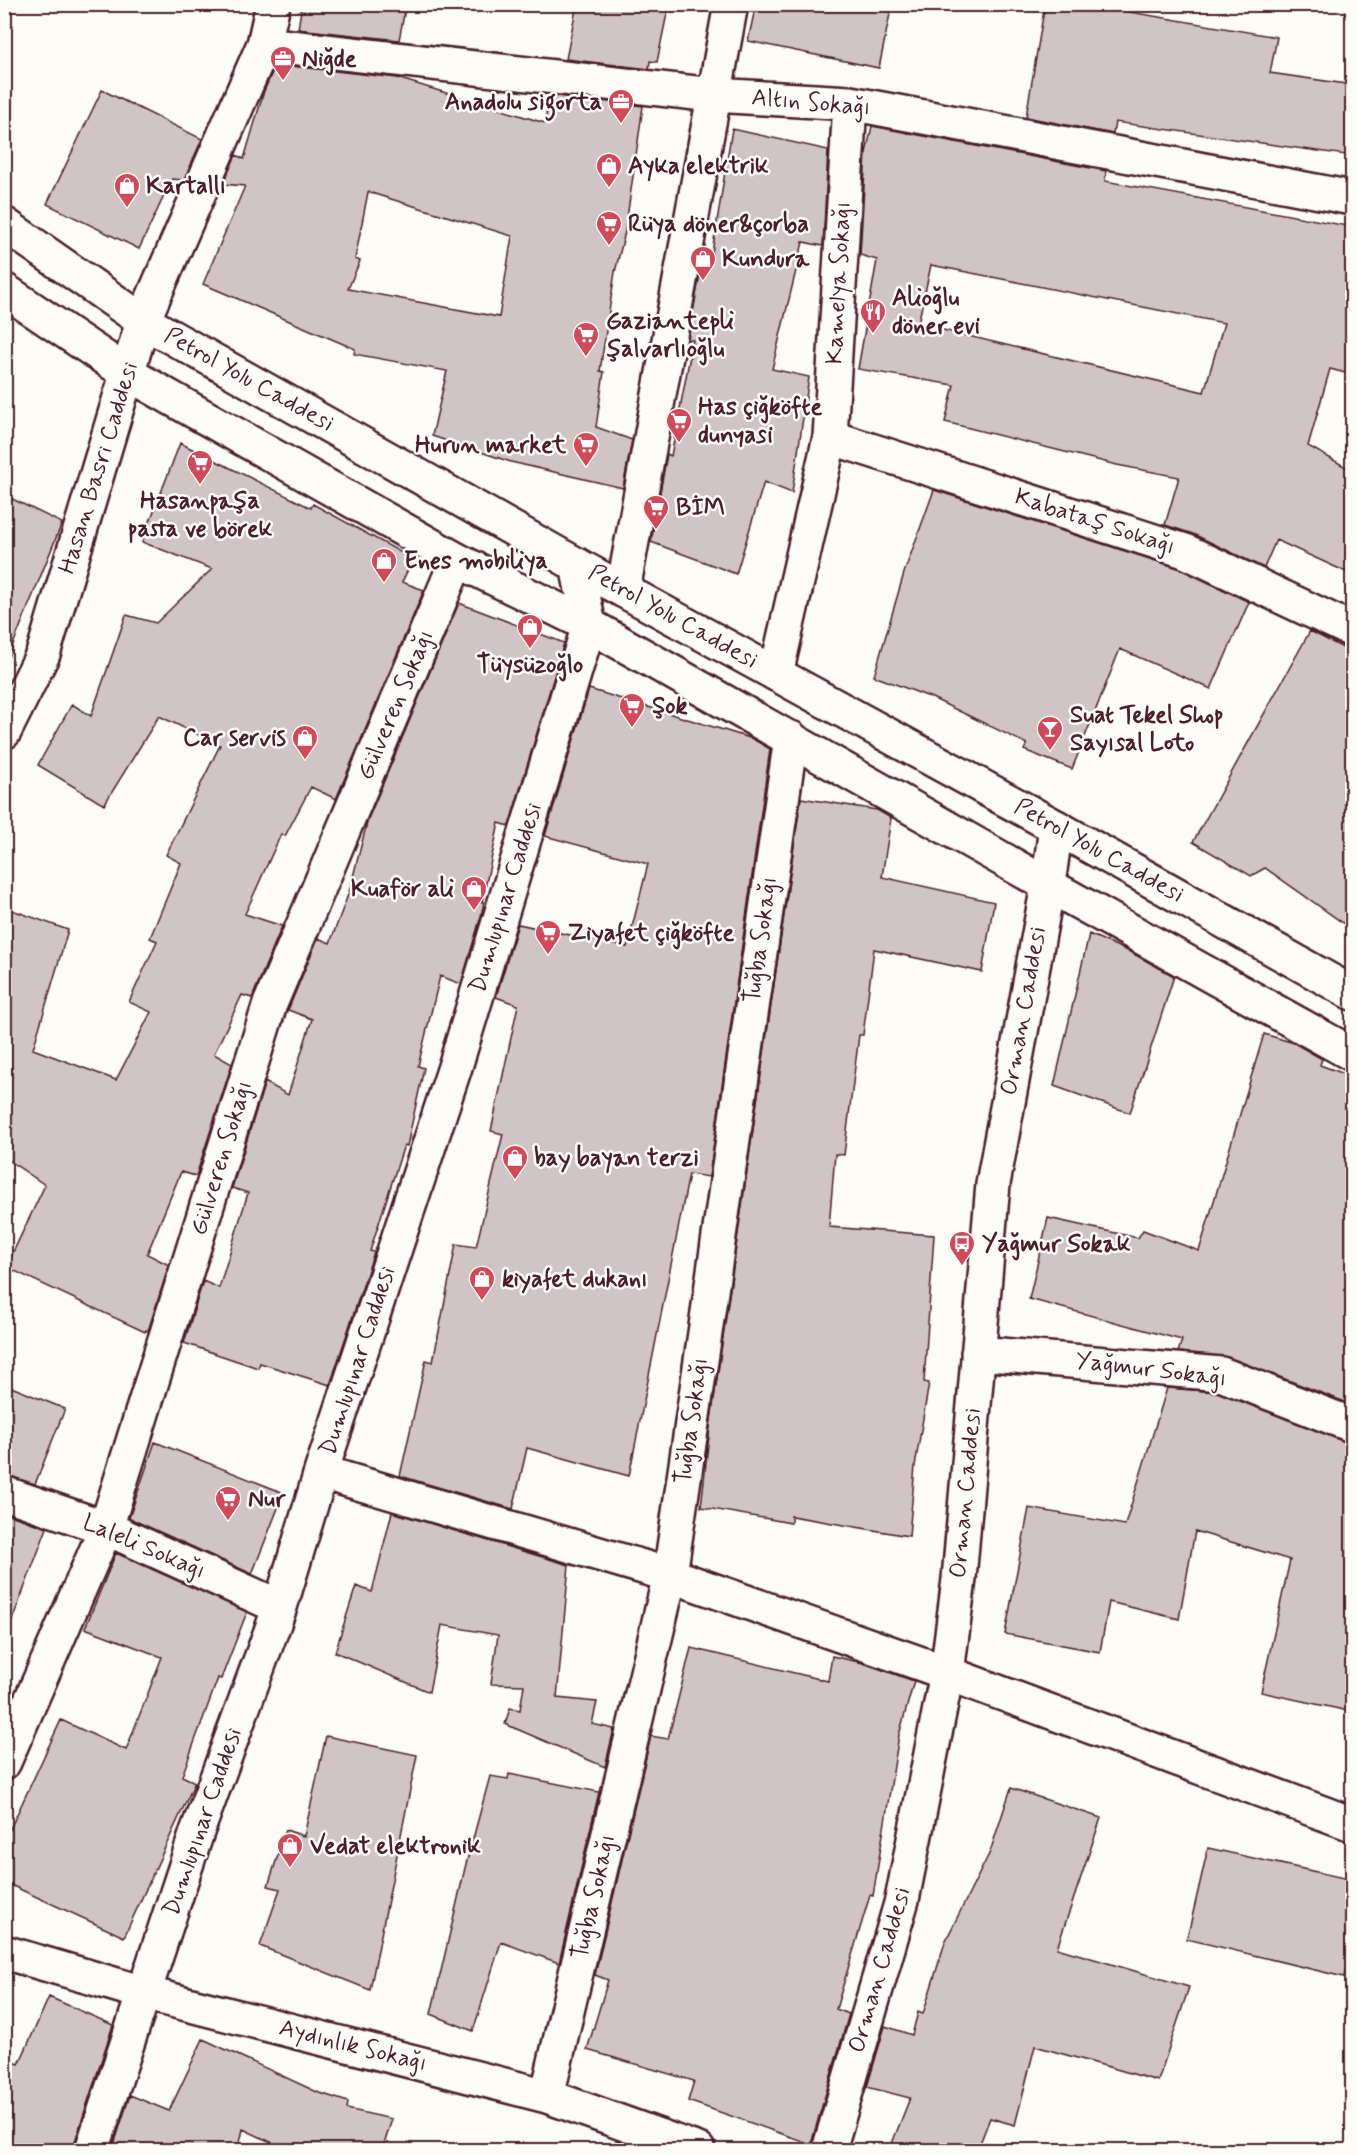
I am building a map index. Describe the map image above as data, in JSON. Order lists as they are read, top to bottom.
{
  "streets": {
    "street": [
      "Altın Sokağı",
      "Kamelya Sokağı",
      "Petrol Yolu Caddesi",
      "Hasan Basri Caddesi",
      "Kabataş Sokağı",
      "Gülveren Sokağı",
      "Dumlupınar Caddesi",
      "Tuğba Sokağı",
      "Orman Caddesi",
      "Yağmur Sokağı",
      "Laleli Sokağı",
      "Aydınlık Sokağı"
    ]
  },
  "crossings": [
    ["Altın Sokağı", "Kamelya Sokağı"],
    ["Altın Sokağı", "Hasan Basri Caddesi"],
    ["Kamelya Sokağı", "Petrol Yolu Caddesi"],
    ["Kamelya Sokağı", "Kabataş Sokağı"],
    ["Petrol Yolu Caddesi", "Hasan Basri Caddesi"],
    ["Petrol Yolu Caddesi", "Gülveren Sokağı"],
    ["Petrol Yolu Caddesi", "Dumlupınar Caddesi"],
    ["Petrol Yolu Caddesi", "Tuğba Sokağı"],
    ["Petrol Yolu Caddesi", "Orman Caddesi"],
    ["Gülveren Sokağı", "Laleli Sokağı"],
    ["Dumlupınar Caddesi", "Laleli Sokağı"],
    ["Dumlupınar Caddesi", "Aydınlık Sokağı"],
    ["Tuğba Sokağı", "Aydınlık Sokağı"],
    ["Orman Caddesi", "Yağmur Sokağı"]
  ],
  "places": {
    "office": ["Niğde", "Anadolu sigorta"],
    "shop": [
      "Ayka elektrik",
      "Kartallı",
      "Kundura",
      "Enes mobiliya",
      "Tüysüzoğlo",
      "Car servis",
      "Kuaför ali",
      "bay bayan terzi",
      "kiyafet dukanı",
      "Vedat elektronik"
    ],
    "supermarket": [
      "Rüya döner&çorba",
      "Gaziantepli şalvarlıoğlu",
      "Has çiğköfte dunyasi",
      "Hurun market",
      "Hasanpaşa pasta ve börek",
      "BİM",
      "Şok",
      "Ziyafet çiğköfte",
      "Nur"
    ],
    "restaurant": ["Alioğlu döner evi"],
    "bar": ["Suat Tekel Shop Sayısal Loto"],
    "bus stop": ["Yağmur Sokak"]
  }
}
